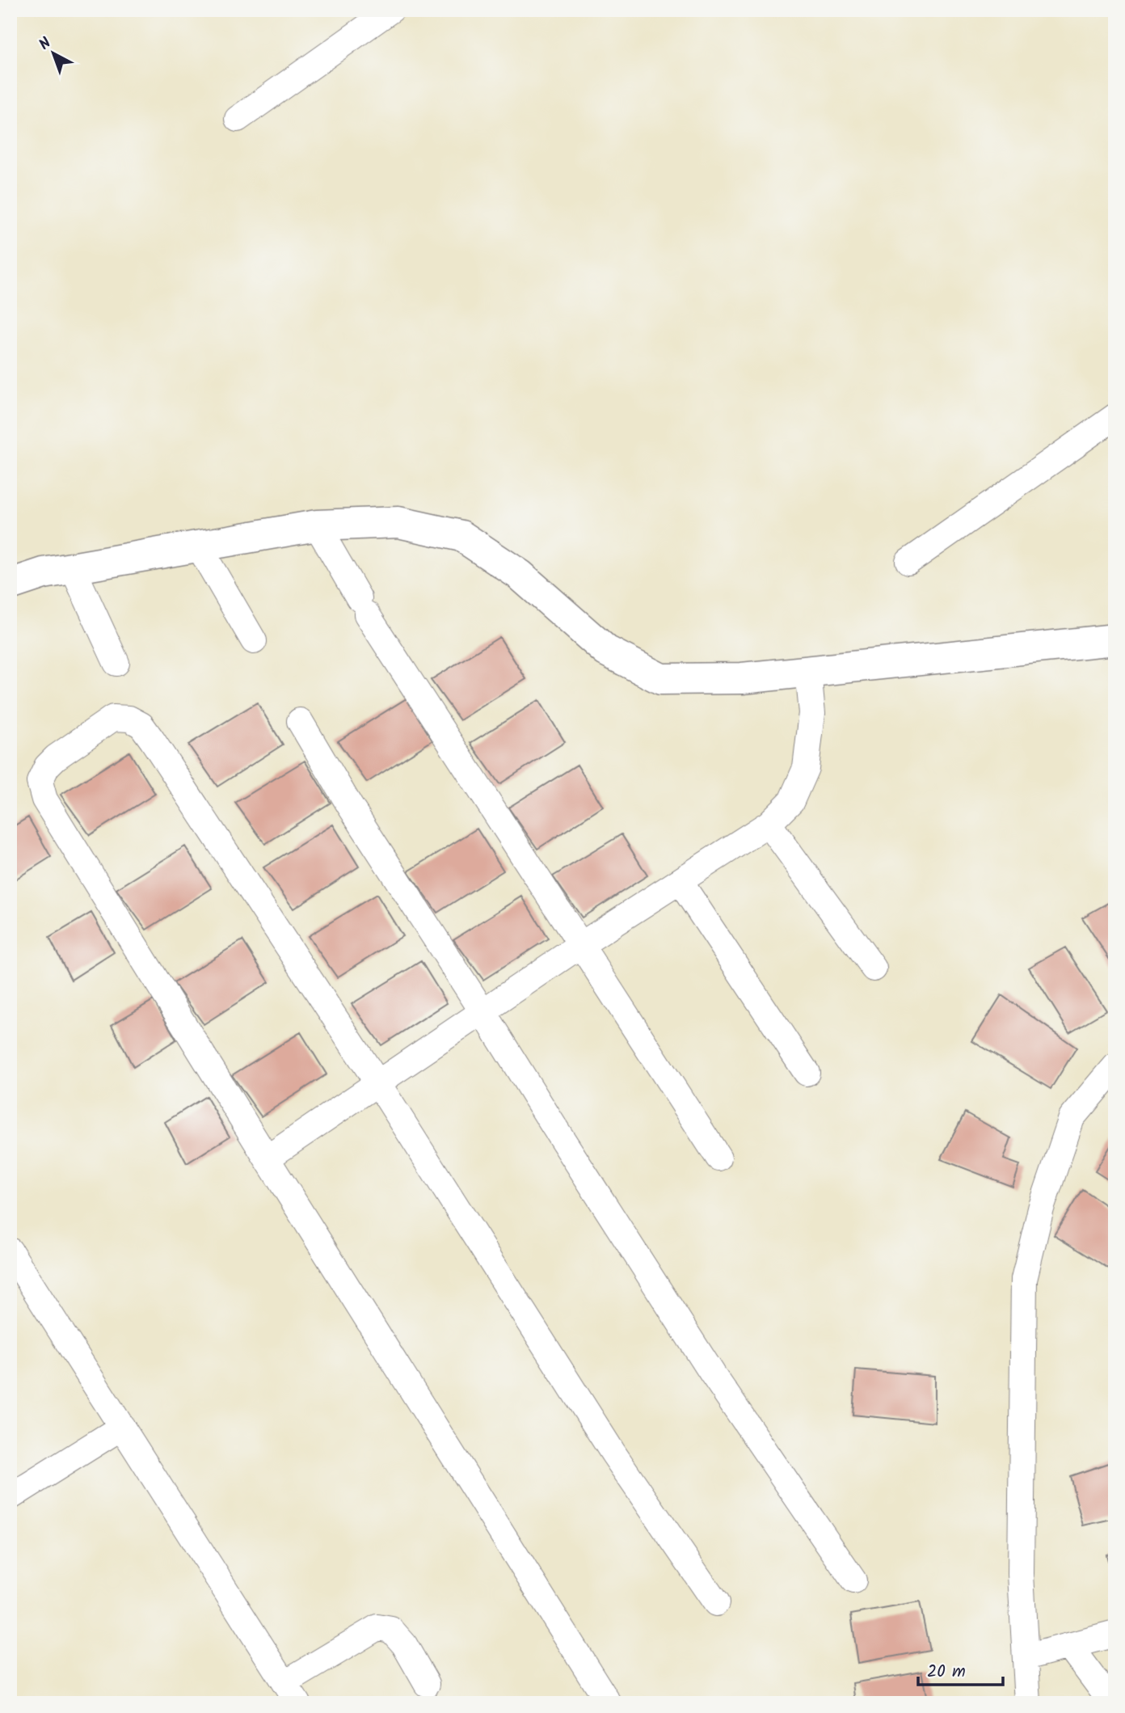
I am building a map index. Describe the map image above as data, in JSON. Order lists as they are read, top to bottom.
{
  "scale_bar": "20 m",
  "north": "top left"
}
